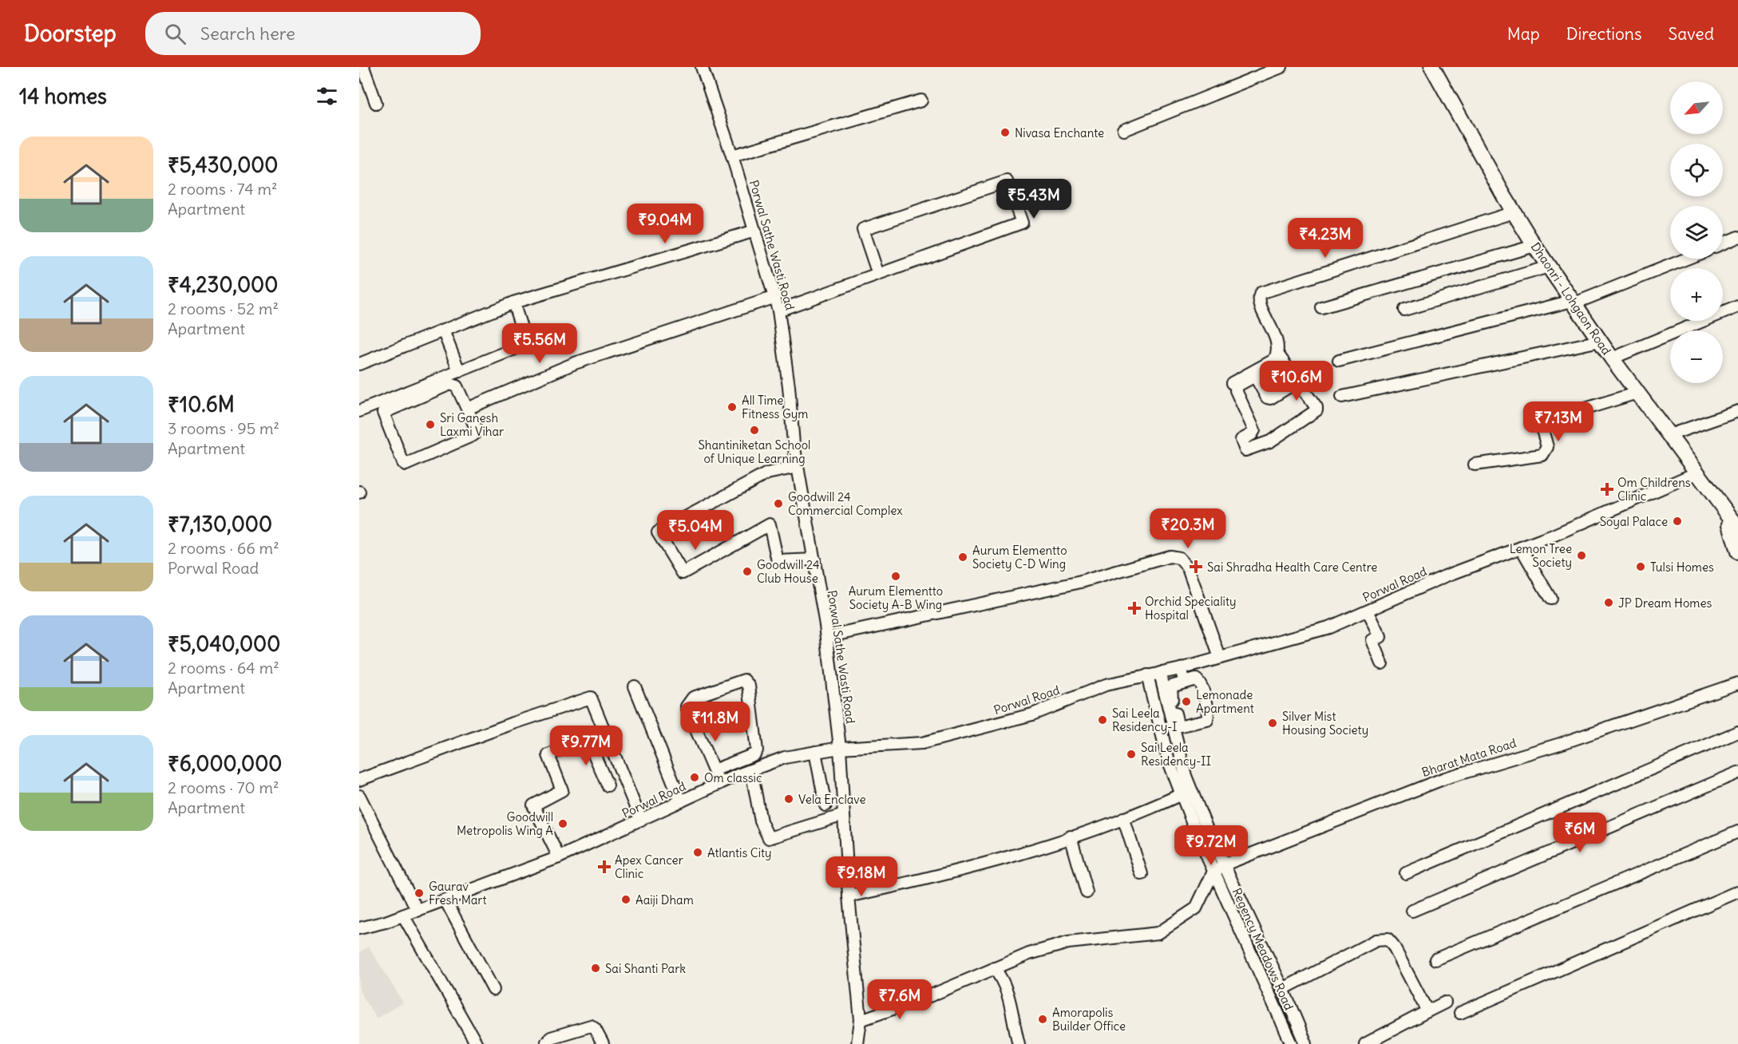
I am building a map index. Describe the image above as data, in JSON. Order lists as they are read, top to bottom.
{
  "streets": {
    "main road": ["Dhaonri - Lohgaon Road"],
    "street": [
      "Porwal Sathe Wasti Road",
      "Porwal Road",
      "Bharat Mata Road",
      "Regency Meadows Road"
    ]
  },
  "crossings": [
    ["Porwal Sathe Wasti Road", "Porwal Road"],
    ["Dhaonri - Lohgaon Road", "Porwal Road"],
    ["Porwal Road", "Regency Meadows Road"],
    ["Bharat Mata Road", "Regency Meadows Road"]
  ],
  "places": {
    "other": [
      "Nivasa Enchante",
      "All Time Fitness Gym",
      "Sri Ganesh Laxmi Vihar",
      "Shantiniketan School of Unique Learning",
      "Goodwill 24 Commercial Complex",
      "Soyal Palace",
      "Lemon Tree Society",
      "Aurum Elementto Society C-D Wing",
      "Tulsi Homes",
      "Goodwill 24 Club House",
      "Aurum Elementto Society A-B Wing",
      "JP Dream Homes",
      "Lemonade Apartment",
      "Sai Leela Residency-I",
      "Silver Mist Housing Society",
      "Sai Leela Residency-II",
      "Om classic",
      "Vela Enclave",
      "Goodwill Metropolis Wing A",
      "Atlantis City",
      "Gaurav Fresh Mart",
      "Aaiji Dham",
      "Sai Shanti Park",
      "Amorapolis Builder Office"
    ],
    "health": [
      "Om Childrens Clinic",
      "Sai Shradha Health Care Centre",
      "Orchid Speciality Hospital",
      "Apex Cancer Clinic"
    ]
  },
  "north": "bottom left",
  "page": {
    "header": "Doorstep",
    "search": "Search here",
    "nav": ["Map", "Directions", "Saved"],
    "heading": "14 homes",
    "map_buttons": ["+", "−"],
    "list": [
      {
        "name": "₹5,430,000",
        "note": "2 rooms · 74 m² · Apartment"
      },
      {
        "name": "₹4,230,000",
        "note": "2 rooms · 52 m² · Apartment"
      },
      {
        "name": "₹10.6M",
        "note": "3 rooms · 95 m² · Apartment"
      },
      {
        "name": "₹7,130,000",
        "note": "2 rooms · 66 m² · Porwal Road"
      },
      {
        "name": "₹5,040,000",
        "note": "2 rooms · 64 m² · Apartment"
      },
      {
        "name": "₹6,000,000",
        "note": "2 rooms · 70 m² · Apartment"
      }
    ],
    "price": [
      "₹5.43M",
      "₹9.04M",
      "₹4.23M",
      "₹5.56M",
      "₹10.6M",
      "₹7.13M",
      "₹20.3M",
      "₹5.04M",
      "₹11.8M",
      "₹9.77M",
      "₹6M",
      "₹9.72M",
      "₹9.18M",
      "₹7.6M"
    ]
  }
}
